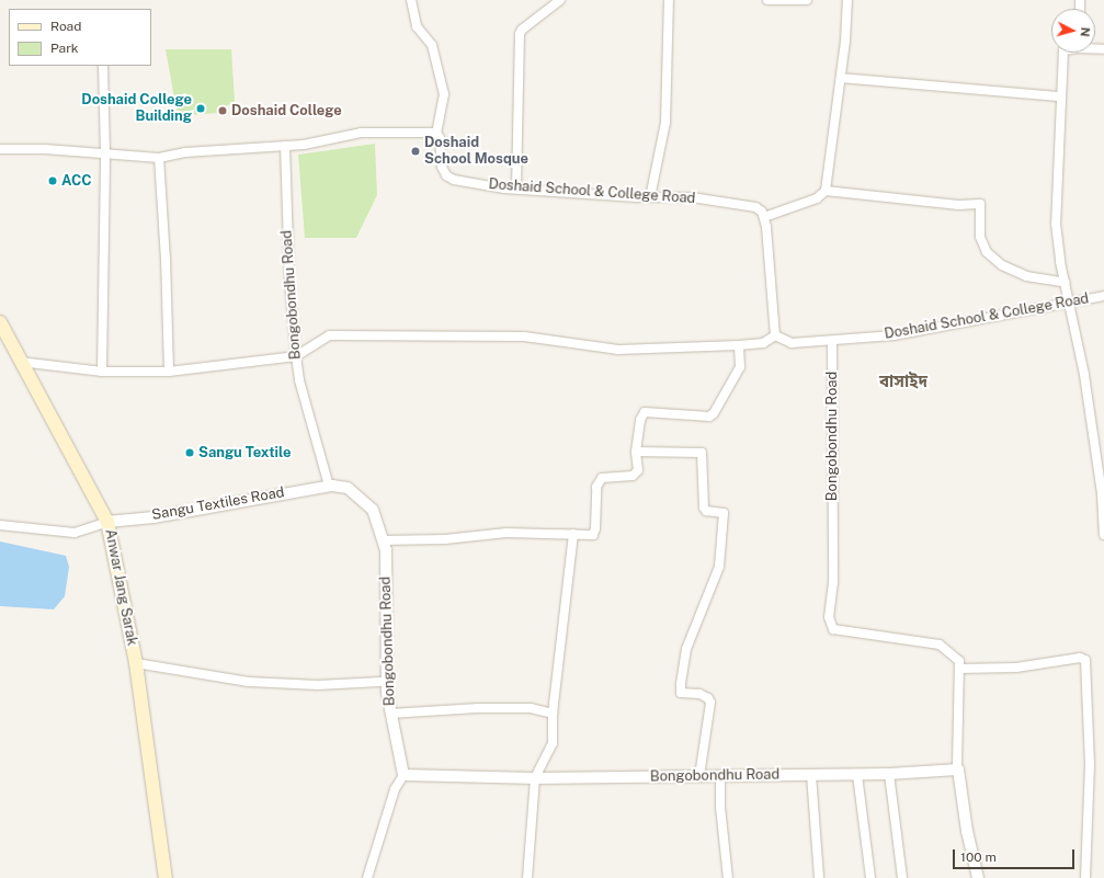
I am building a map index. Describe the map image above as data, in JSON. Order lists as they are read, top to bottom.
{
  "streets": {
    "main road": ["Anwar Jang Sarak"],
    "street": ["Doshaid School & College Road", "Bongobondhu Road", "Sangu Textiles Road"]
  },
  "crossings": [
    ["Doshaid School & College Road", "Bongobondhu Road"],
    ["Bongobondhu Road", "Sangu Textiles Road"],
    ["Sangu Textiles Road", "Anwar Jang Sarak"]
  ],
  "districts": ["বাসাইদ"],
  "places": [
    "Doshaid College Building",
    "Doshaid College",
    "Doshaid School Mosque",
    "ACC",
    "Sangu Textile"
  ],
  "legend": ["Road", "Park"],
  "scale_bar": "100 m",
  "north": "right"
}
